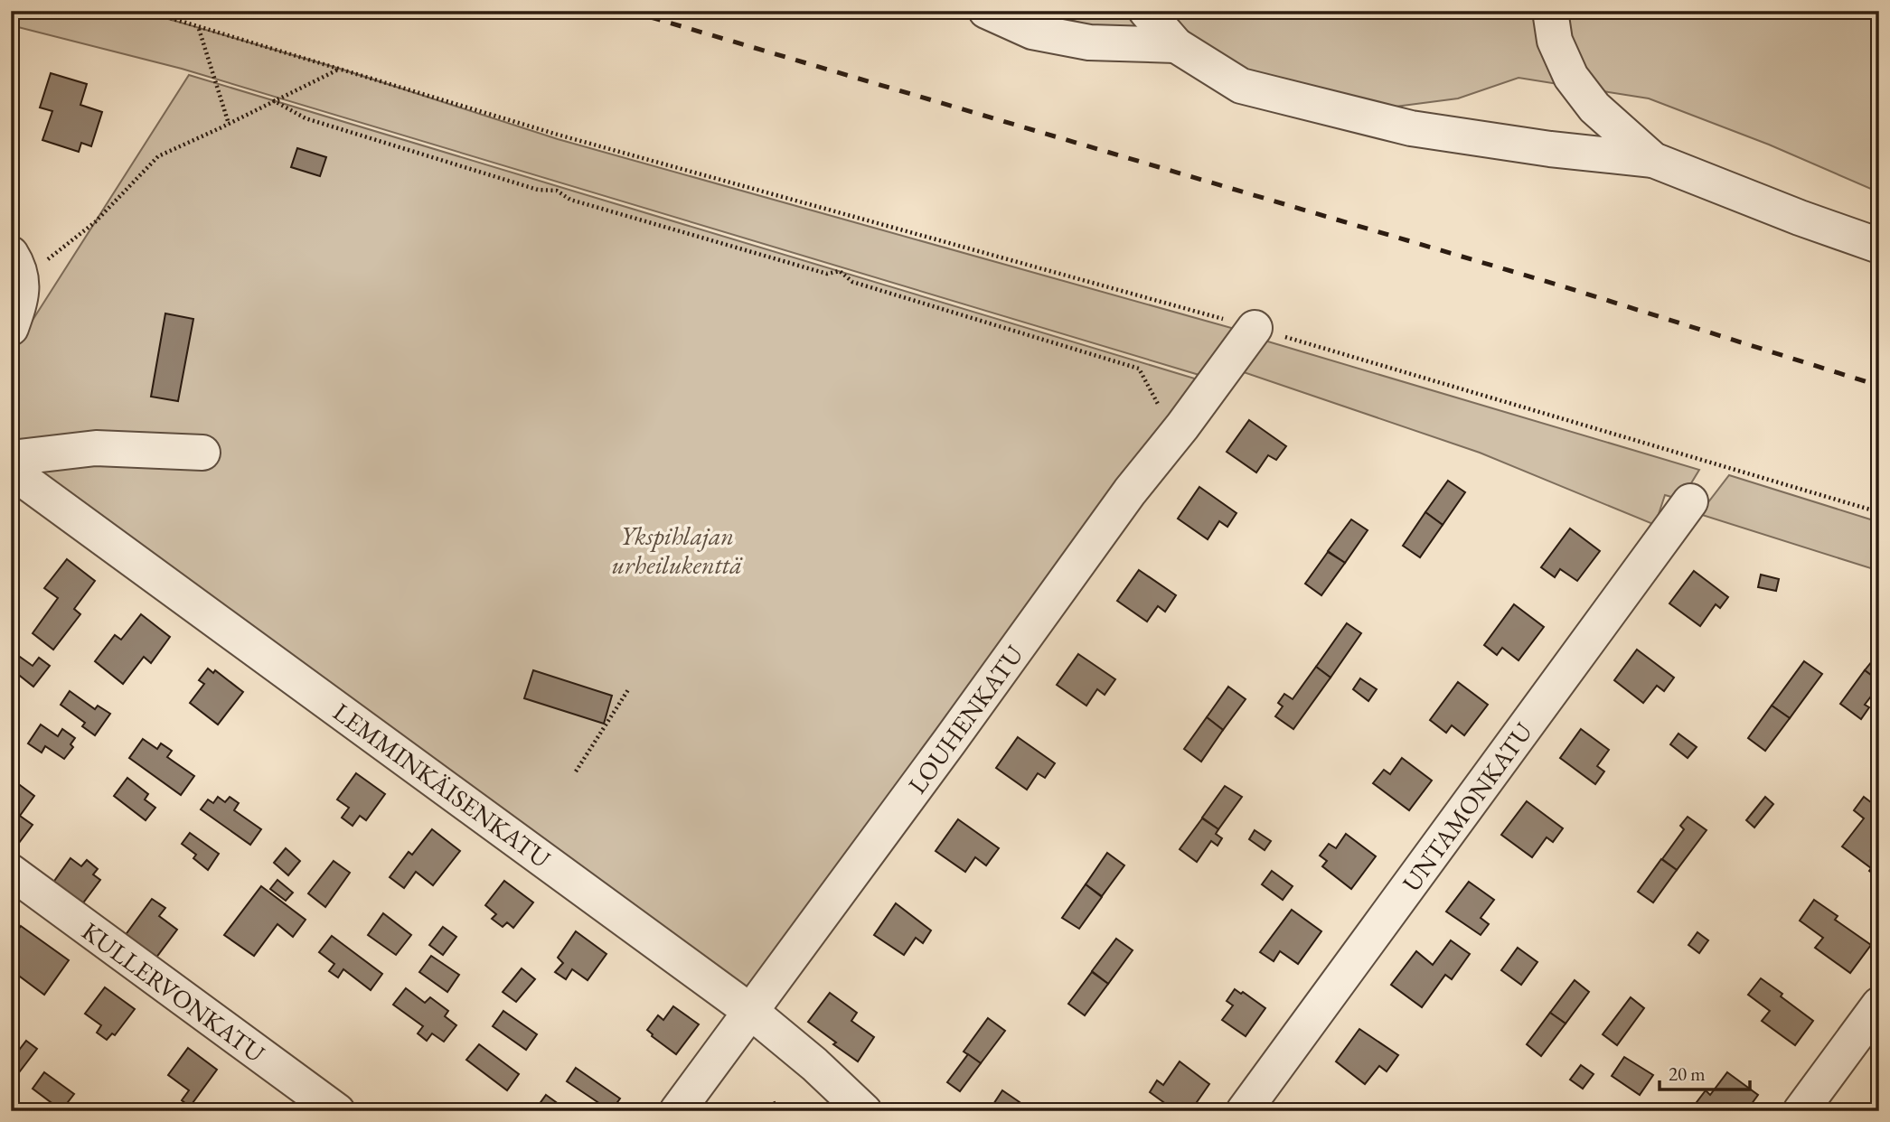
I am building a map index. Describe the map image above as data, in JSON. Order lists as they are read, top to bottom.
{
  "streets": {
    "street": [
      "LOUHENKATU",
      "LEMMINKÄISENKATU",
      "UNTAMONKATU",
      "KULLERVONKATU"
    ]
  },
  "crossings": [
    ["LOUHENKATU", "LEMMINKÄISENKATU"]
  ],
  "parks": ["Ykspihlajan urheilukenttä"],
  "scale_bar": "20 m"
}
